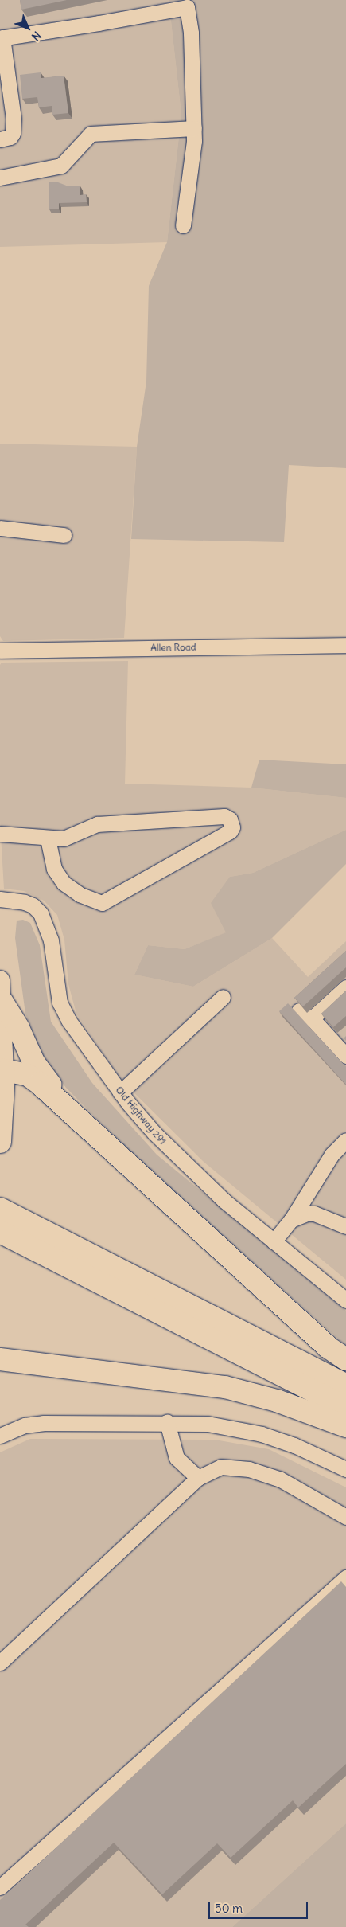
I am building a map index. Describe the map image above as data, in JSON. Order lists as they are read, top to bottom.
{
  "streets": {
    "street": ["Allen Road", "Old Highway 291"]
  },
  "scale_bar": "50 m",
  "north": "bottom right"
}
